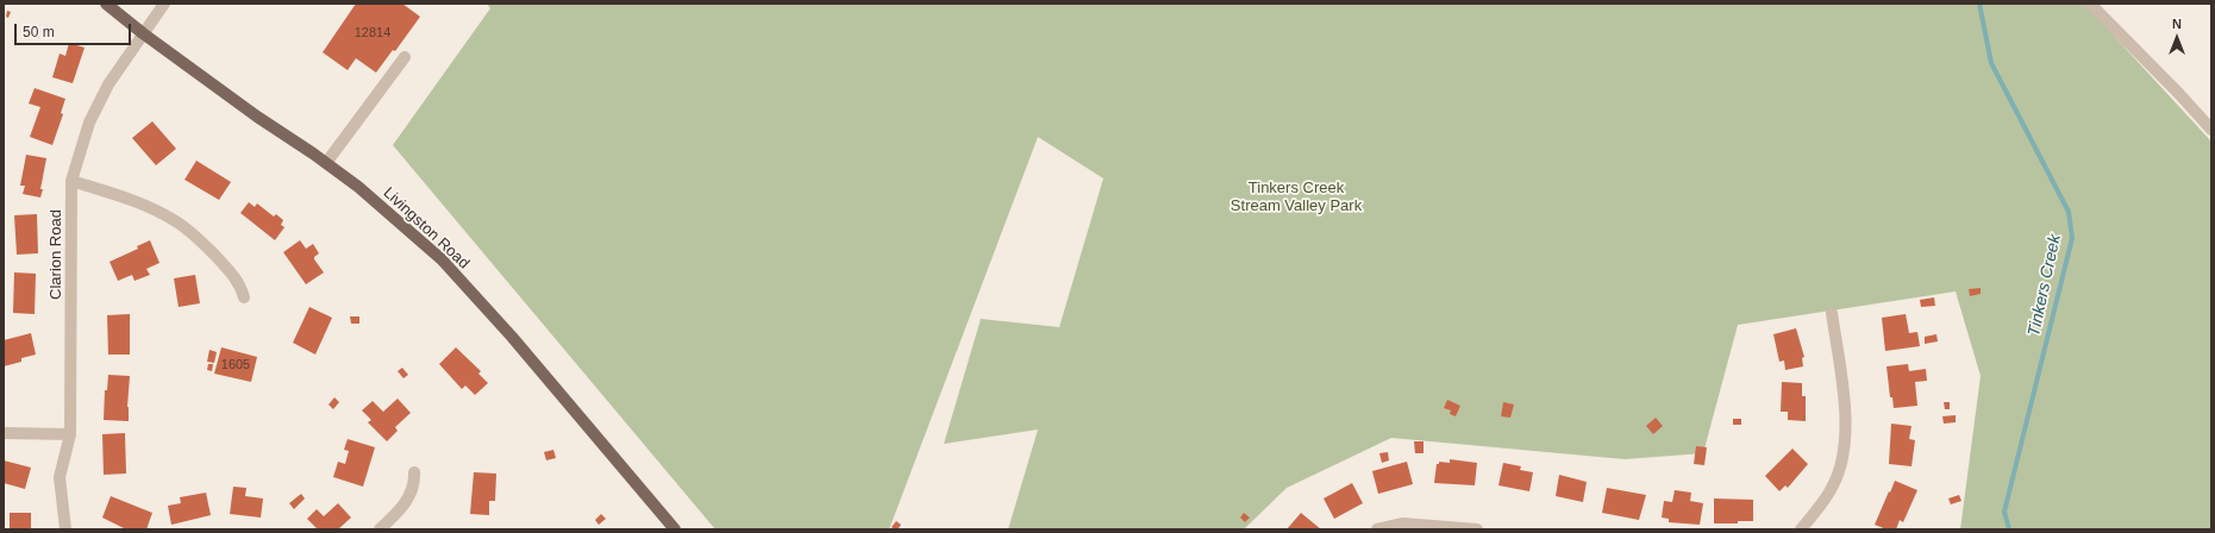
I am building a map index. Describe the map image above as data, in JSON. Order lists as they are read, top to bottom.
{
  "streets": {
    "main road": ["Livingston Road"],
    "street": ["Clarion Road"]
  },
  "crossings": [
    ["Livingston Road", "Clarion Road"]
  ],
  "water": ["Tinkers Creek"],
  "parks": ["Tinkers Creek Stream Valley Park"],
  "house_numbers": ["12814", "1605"],
  "scale_bar": "50 m",
  "north": "top"
}
